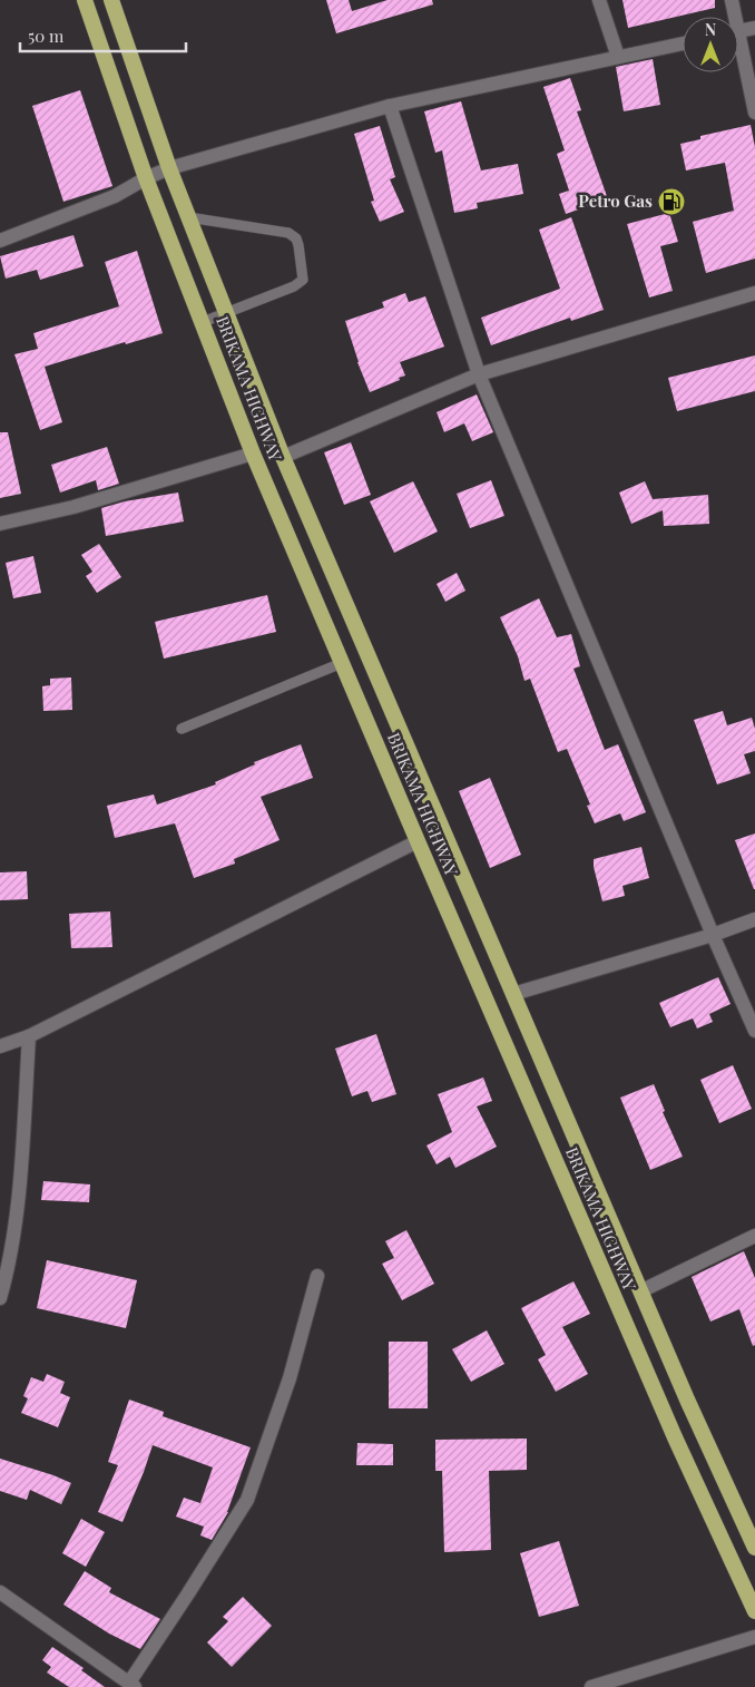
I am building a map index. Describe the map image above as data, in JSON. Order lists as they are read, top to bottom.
{
  "streets": {
    "highway": ["BRIKAMA HIGHWAY"]
  },
  "places": {
    "fuel station": ["Petro Gas"]
  },
  "scale_bar": "50 m",
  "north": "top"
}
